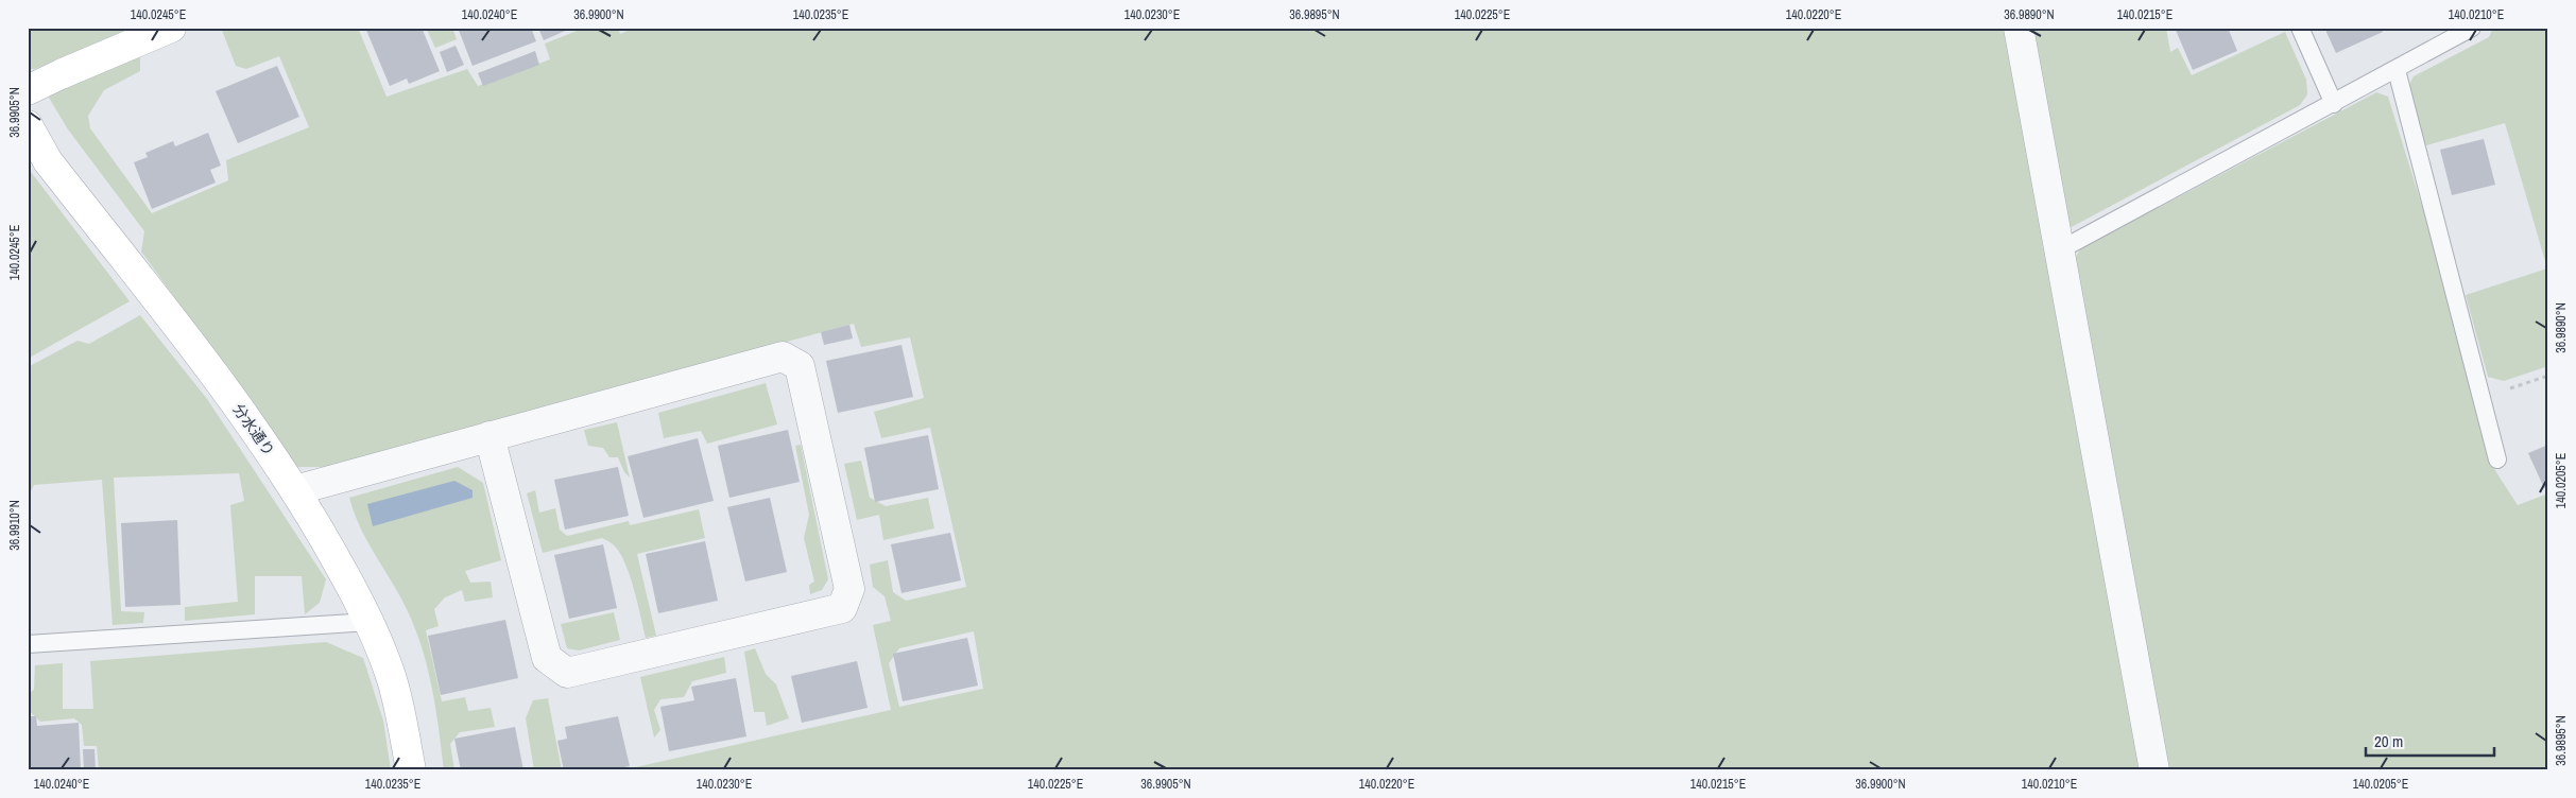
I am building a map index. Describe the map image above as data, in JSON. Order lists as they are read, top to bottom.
{
  "streets": {
    "street": ["分水通り"]
  },
  "scale_bar": "20 m",
  "coordinates": [
    "140.0245°E",
    "140.0240°E",
    "36.9900°N",
    "140.0235°E",
    "140.0230°E",
    "36.9895°N",
    "140.0225°E",
    "140.0220°E",
    "36.9890°N",
    "140.0215°E",
    "140.0210°E",
    "36.9905°N",
    "140.0205°E",
    "36.9910°N"
  ]
}
